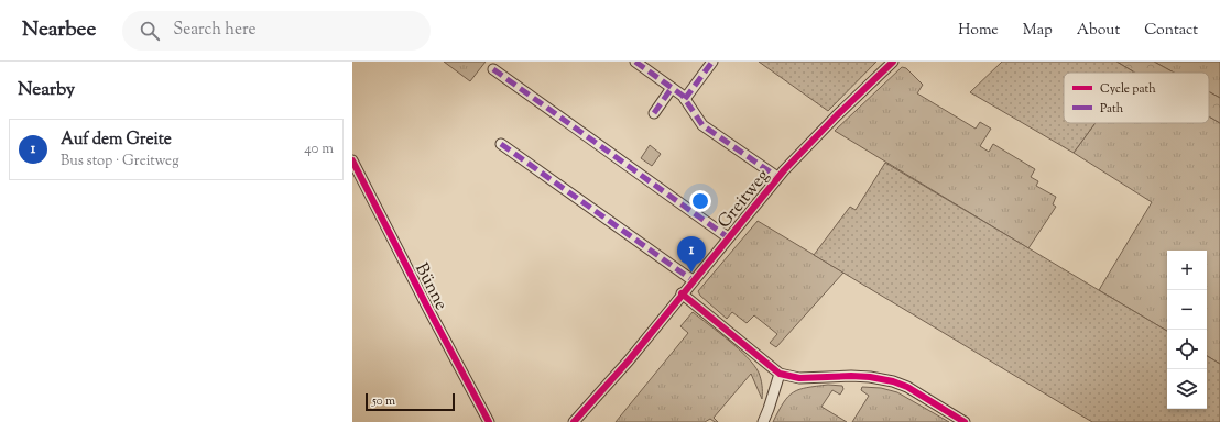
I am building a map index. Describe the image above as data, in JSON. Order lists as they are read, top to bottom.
{
  "streets": {
    "street": ["Greitweg", "Bünne"]
  },
  "legend": ["Cycle path", "Path"],
  "scale_bar": "50 m",
  "page": {
    "header": "Nearbee",
    "search": "Search here",
    "nav": [
      "Home",
      "Map",
      "About",
      "Contact"
    ],
    "heading": "Nearby",
    "list": [
      {
        "mark": "1",
        "name": "Auf dem Greite",
        "note": "Bus stop · Greitweg",
        "value": "40 m"
      }
    ],
    "pins": "1",
    "map_buttons": ["+", "−"],
    "scale": "50 m"
  }
}
